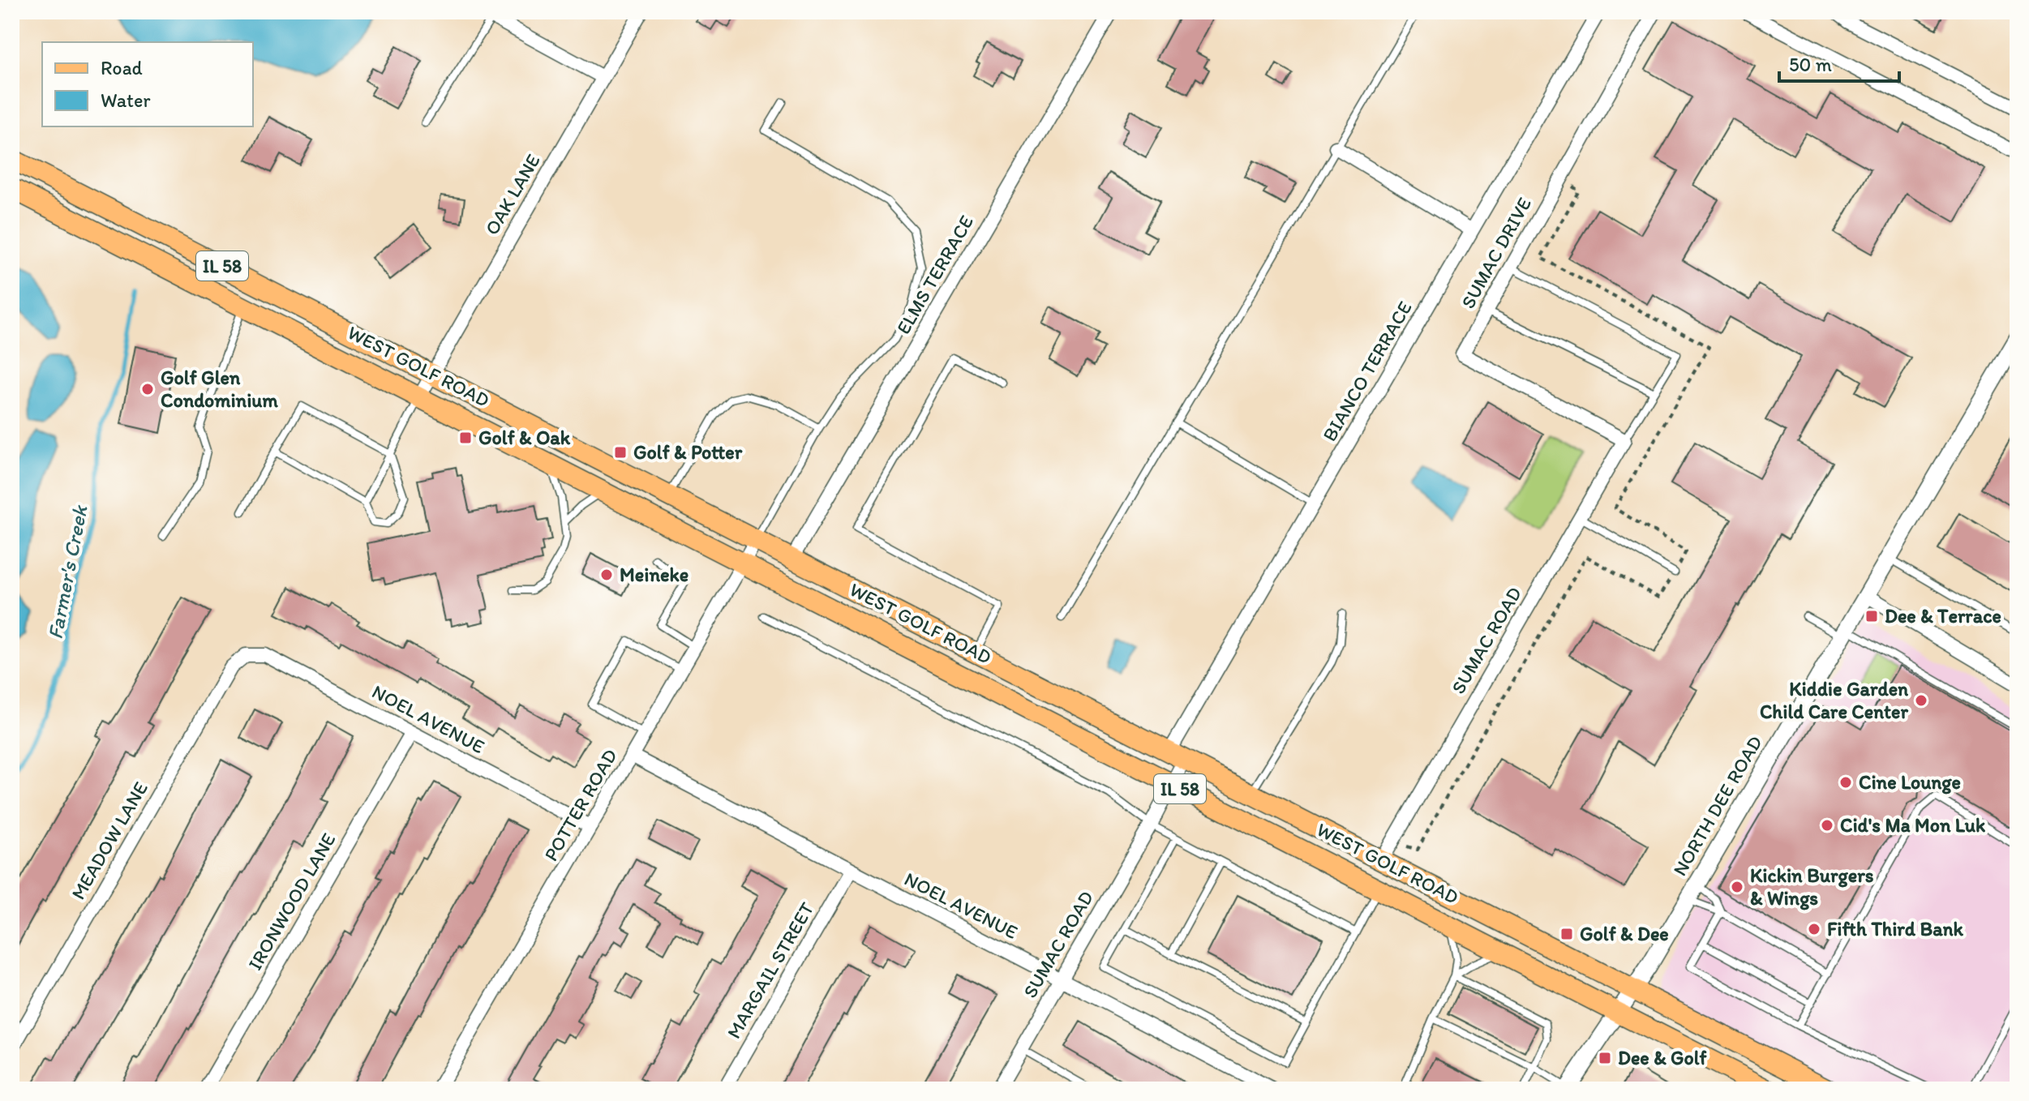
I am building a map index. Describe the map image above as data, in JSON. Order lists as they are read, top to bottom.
{
  "streets": {
    "main road": ["IL 58", "WEST GOLF ROAD"],
    "street": [
      "OAK LANE",
      "SUMAC DRIVE",
      "ELMS TERRACE",
      "BIANCO TERRACE",
      "SUMAC ROAD",
      "NOEL AVENUE",
      "POTTER ROAD",
      "NORTH DEE ROAD",
      "MEADOW LANE",
      "IRONWOOD LANE",
      "MARGAIL STREET"
    ]
  },
  "crossings": [
    ["OAK LANE", "WEST GOLF ROAD"],
    ["SUMAC DRIVE", "SUMAC ROAD"],
    ["ELMS TERRACE", "WEST GOLF ROAD"],
    ["WEST GOLF ROAD", "BIANCO TERRACE"],
    ["WEST GOLF ROAD", "SUMAC ROAD"],
    ["WEST GOLF ROAD", "POTTER ROAD"],
    ["WEST GOLF ROAD", "NORTH DEE ROAD"],
    ["BIANCO TERRACE", "SUMAC ROAD"],
    ["SUMAC ROAD", "NOEL AVENUE"],
    ["NOEL AVENUE", "POTTER ROAD"],
    ["NOEL AVENUE", "MEADOW LANE"],
    ["NOEL AVENUE", "IRONWOOD LANE"],
    ["NOEL AVENUE", "MARGAIL STREET"]
  ],
  "water": ["Farmer's Creek"],
  "places": {
    "other": [
      "Golf Glen Condominium",
      "Meineke",
      "Kiddie Garden Child Care Center",
      "Cine Lounge",
      "Cid's Ma Mon Luk",
      "Kickin Burgers & Wings",
      "Fifth Third Bank"
    ],
    "transit": [
      "Golf & Oak",
      "Golf & Potter",
      "Dee & Terrace",
      "Golf & Dee",
      "Dee & Golf"
    ]
  },
  "legend": ["Road", "Water"],
  "scale_bar": "50 m"
}
